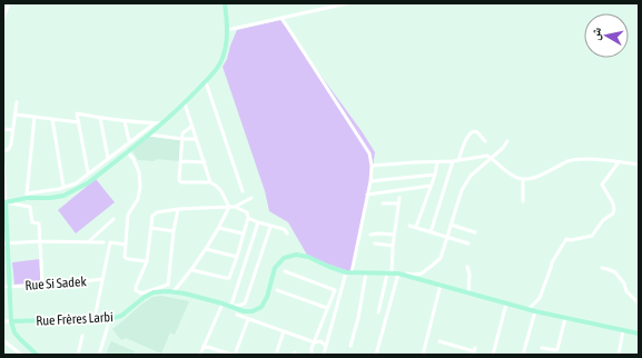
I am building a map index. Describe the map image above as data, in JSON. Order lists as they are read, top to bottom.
{
  "streets": {
    "main road": ["Rue Frères Larbi"],
    "street": ["Rue Si Sadek"]
  },
  "north": "left"
}
